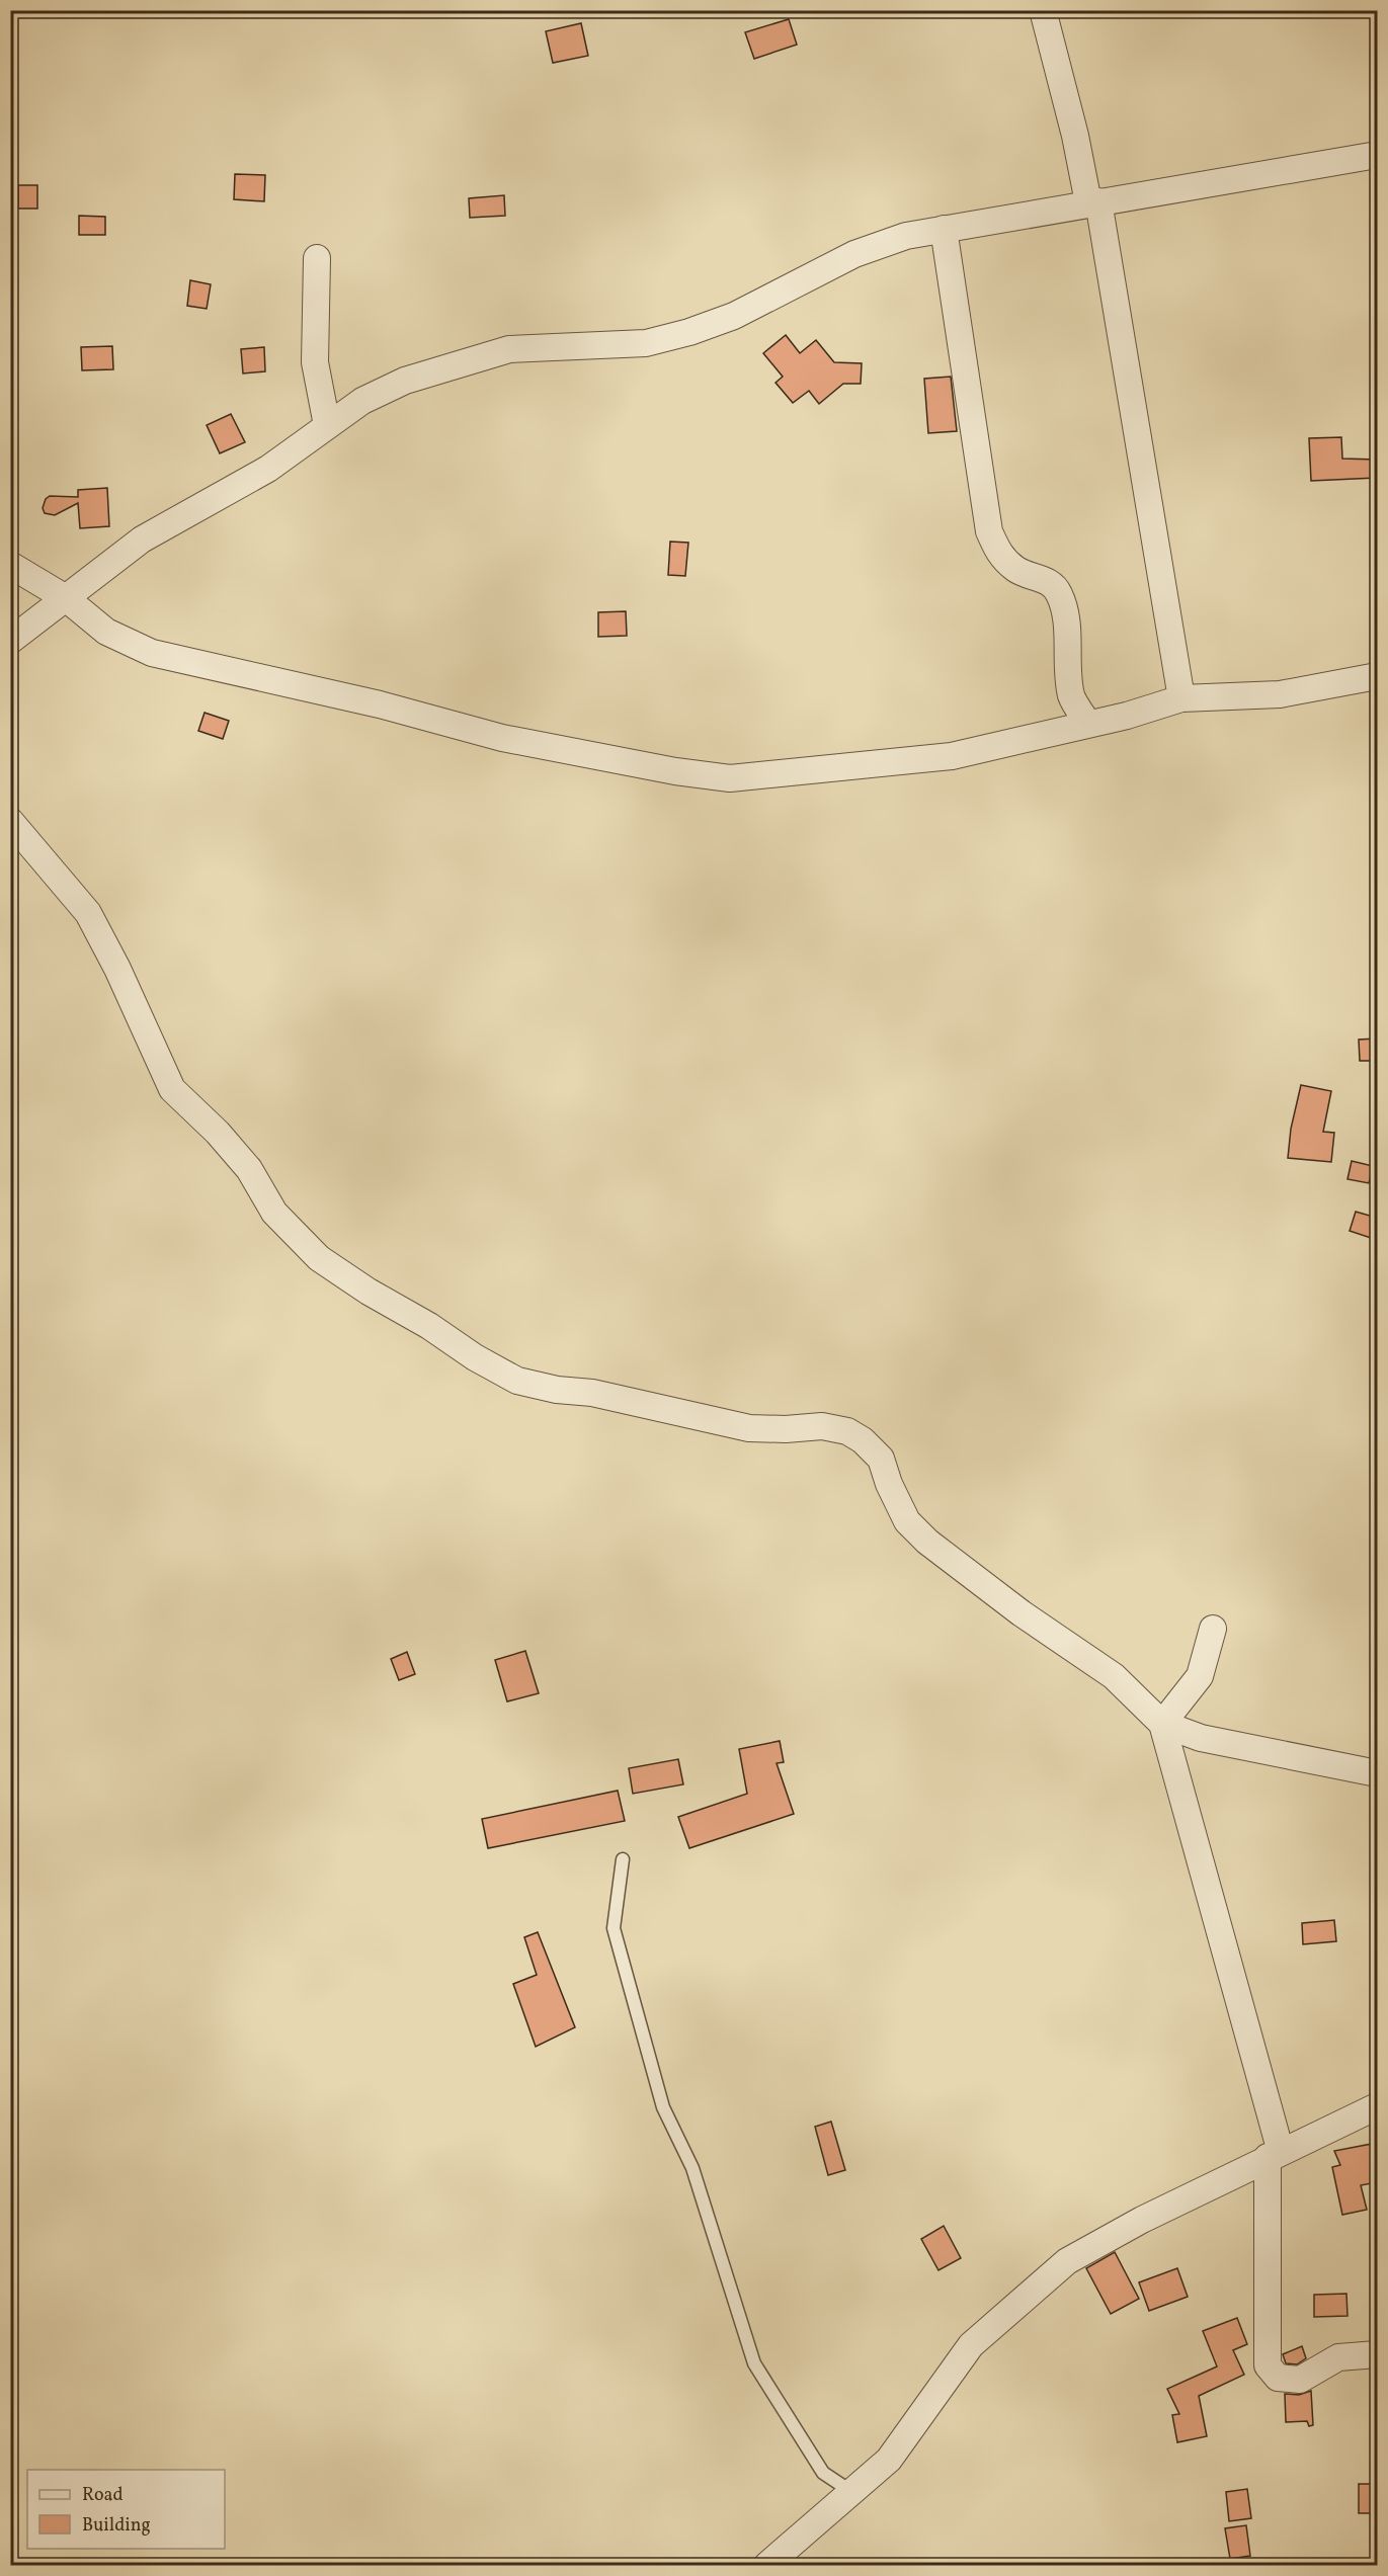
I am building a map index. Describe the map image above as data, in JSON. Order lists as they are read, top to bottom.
{
  "legend": ["Road", "Building"]
}
